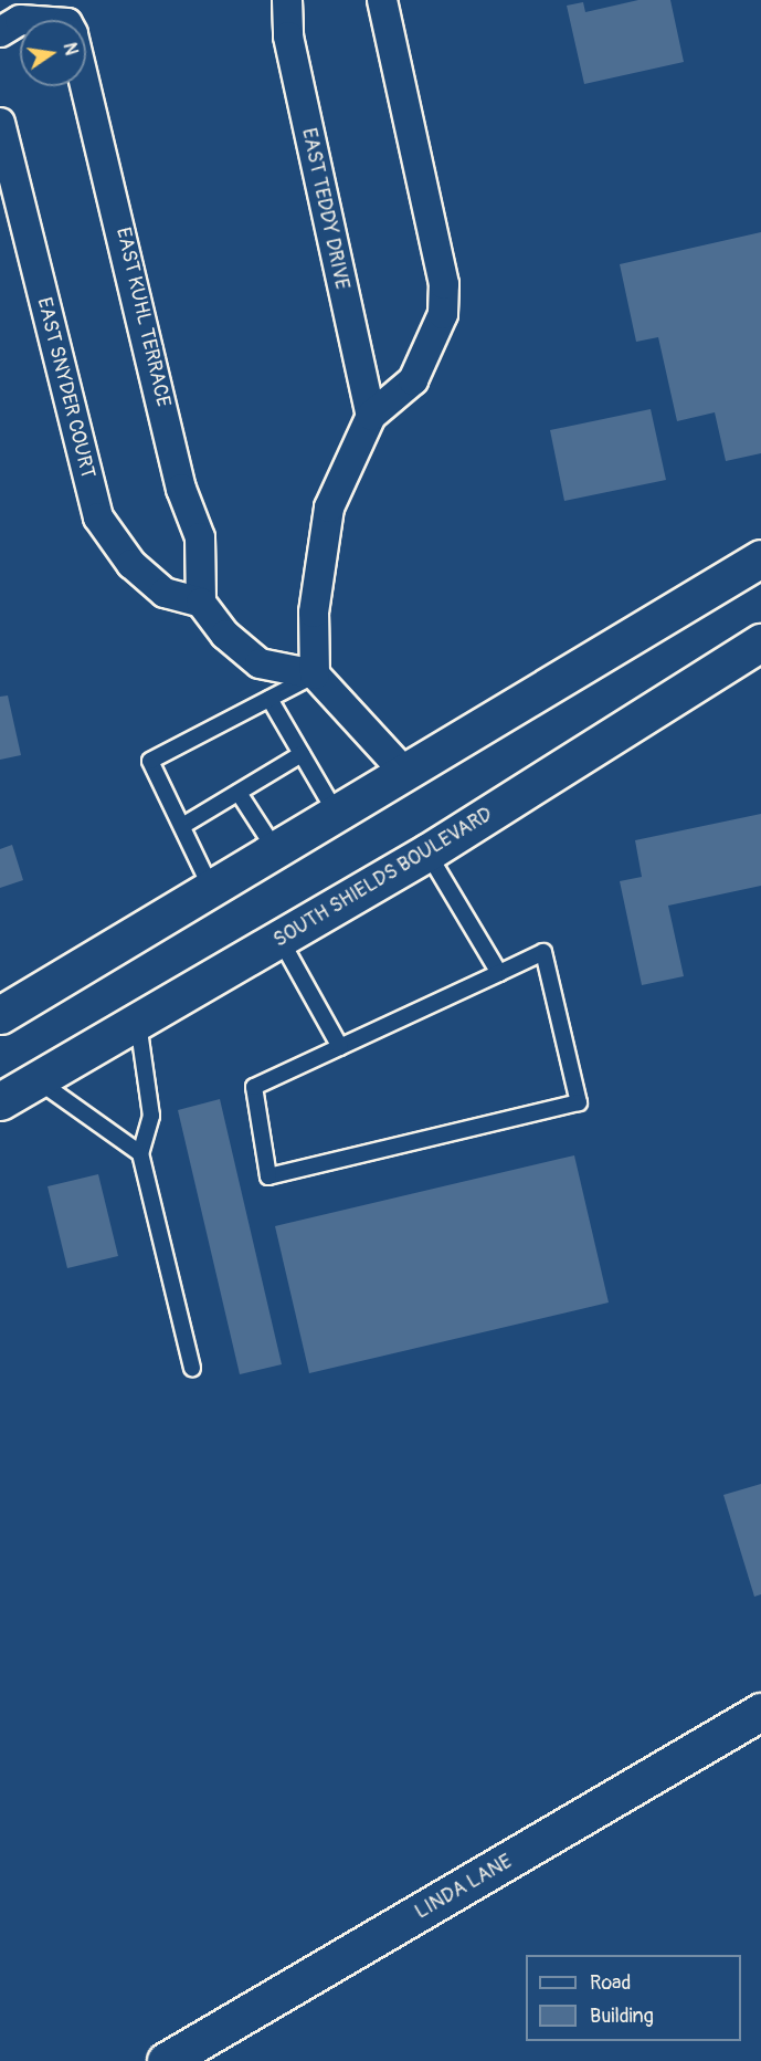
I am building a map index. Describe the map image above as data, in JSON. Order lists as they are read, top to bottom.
{
  "streets": {
    "main road": ["SOUTH SHIELDS BOULEVARD", "LINDA LANE"],
    "street": ["EAST TEDDY DRIVE", "EAST KUHL TERRACE", "EAST SNYDER COURT"]
  },
  "crossings": [
    ["EAST KUHL TERRACE", "EAST SNYDER COURT"]
  ],
  "legend": ["Road", "Building"],
  "north": "right"
}
